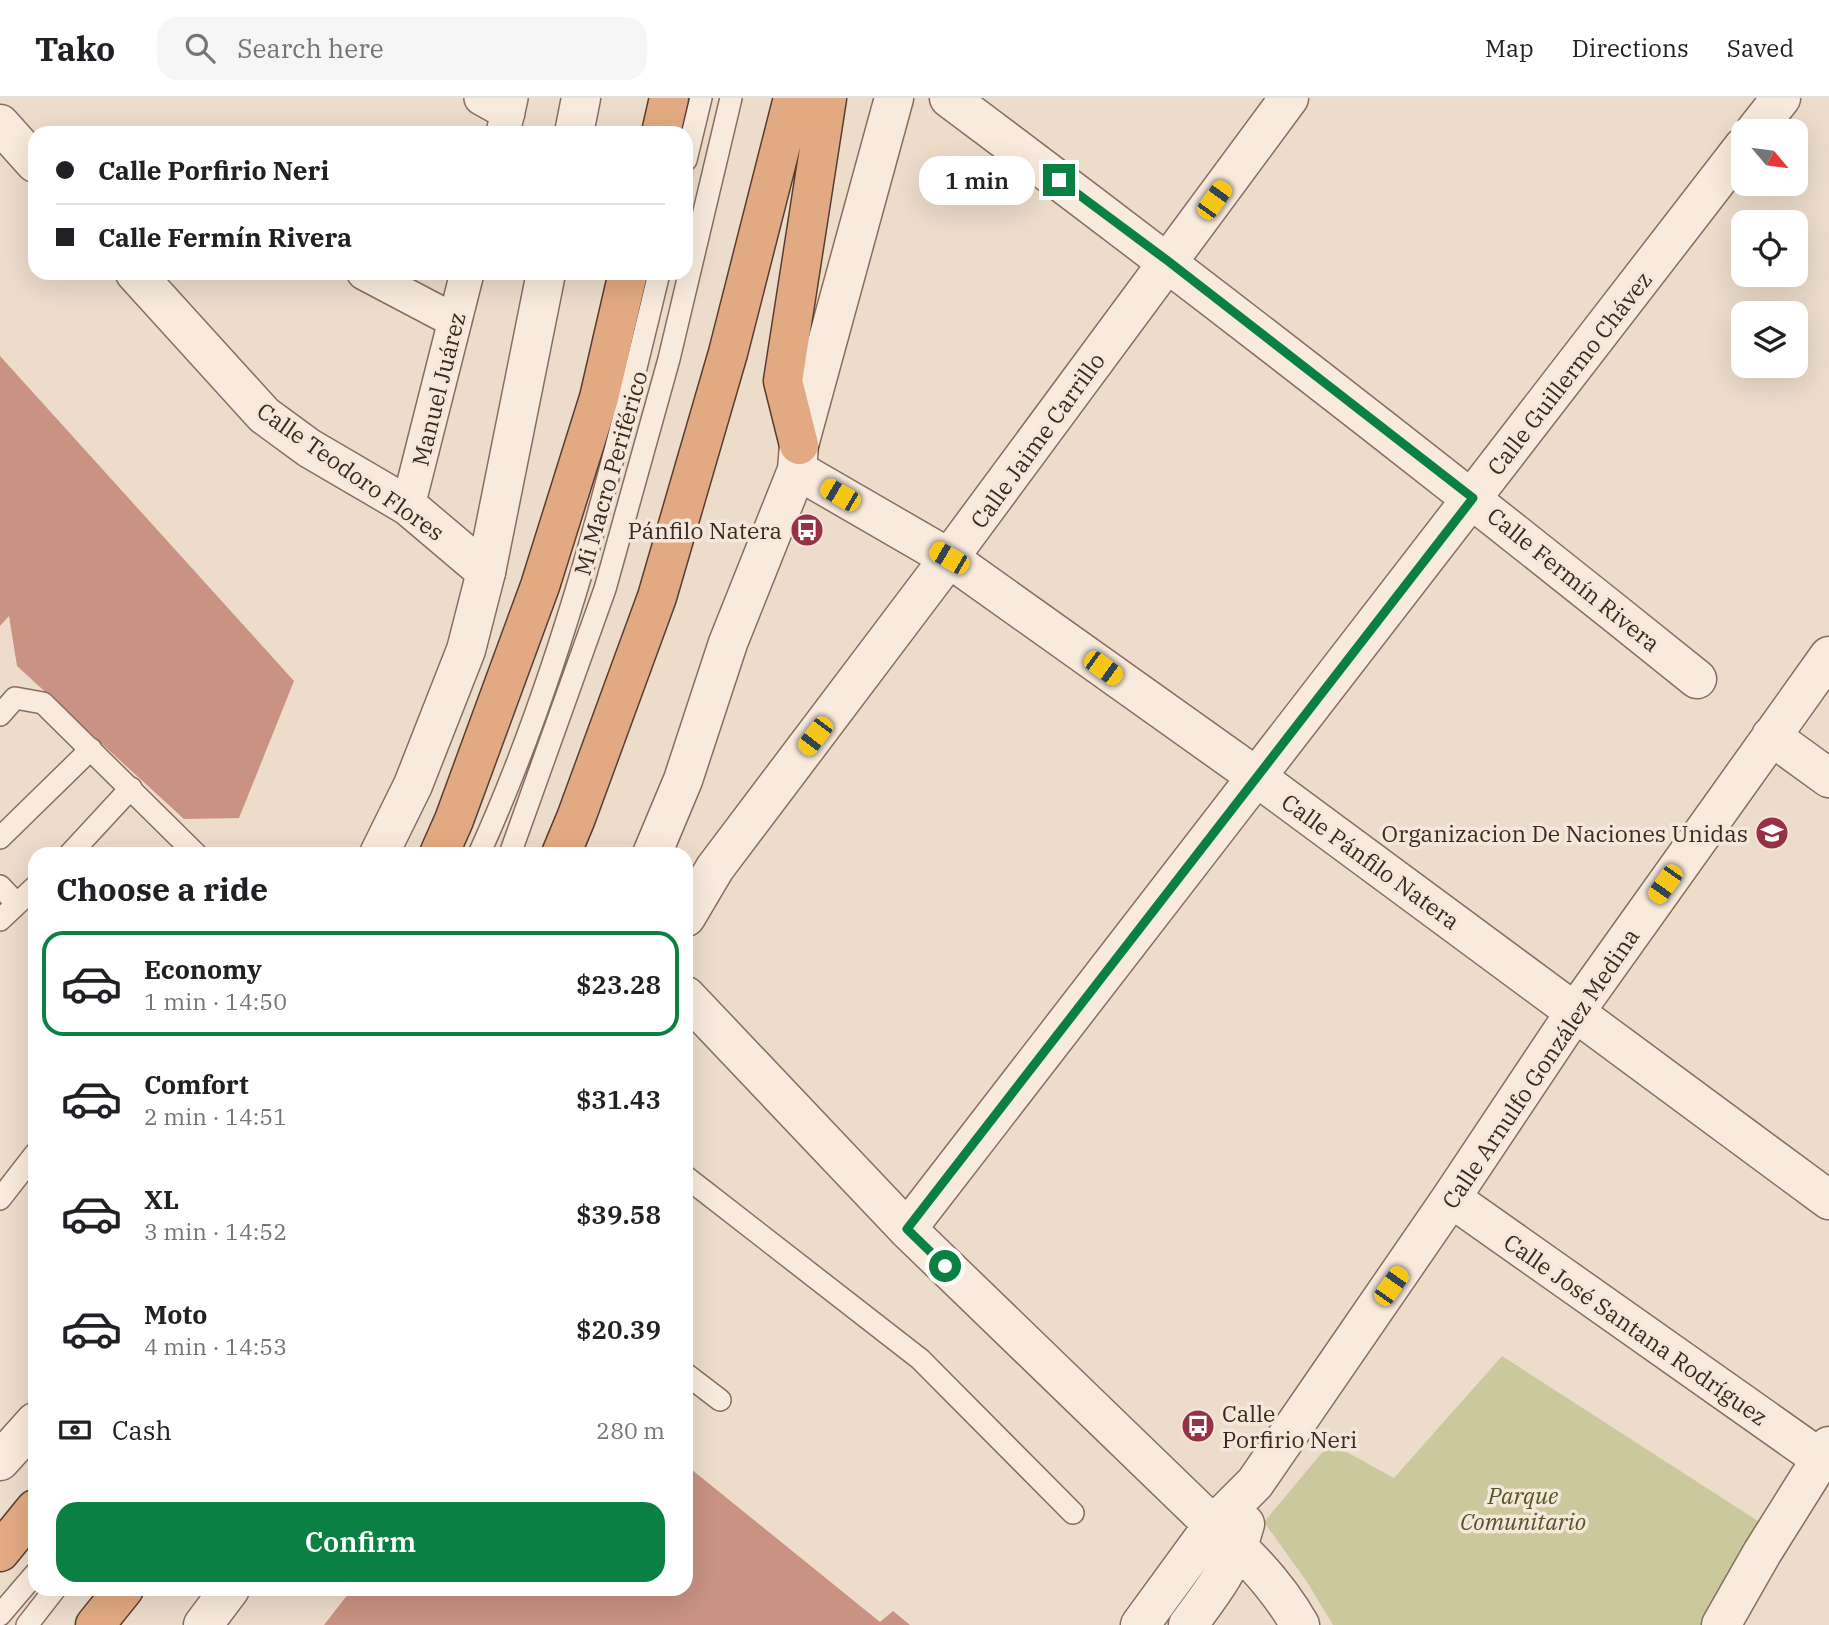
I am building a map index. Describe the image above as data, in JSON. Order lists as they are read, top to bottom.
{
  "streets": {
    "street": [
      "Calle Guillermo Chávez",
      "Manuel Juárez",
      "Calle Jaime Carrillo",
      "Calle Teodoro Flores",
      "Calle Fermín Rivera",
      "Calle Pánfilo Natera",
      "Calle Arnulfo González Medina",
      "Calle José Santana Rodríguez"
    ],
    "lane": ["Mi Macro Periférico"]
  },
  "crossings": [
    ["Calle Guillermo Chávez", "Calle Fermín Rivera"],
    ["Calle Guillermo Chávez", "Calle Pánfilo Natera"],
    ["Manuel Juárez", "Calle Teodoro Flores"],
    ["Calle Jaime Carrillo", "Calle Fermín Rivera"],
    ["Calle Jaime Carrillo", "Calle Pánfilo Natera"],
    ["Calle Pánfilo Natera", "Calle Arnulfo González Medina"],
    ["Calle Arnulfo González Medina", "Calle José Santana Rodríguez"]
  ],
  "parks": ["Parque Comunitario"],
  "places": {
    "bus stop": ["Pánfilo Natera", "Calle Porfirio Neri"],
    "school or university": ["Organizacion De Naciones Unidas"]
  },
  "north": "bottom right",
  "page": {
    "header": "Tako",
    "search": "Search here",
    "nav": ["Map", "Directions", "Saved"],
    "banner": ["Calle Porfirio Neri", "Calle Fermín Rivera"],
    "bubble": "1 min",
    "heading": "Choose a ride",
    "list": [
      {
        "name": "Economy",
        "note": "1 min · 14:50",
        "value": "$23.28"
      },
      {
        "name": "Comfort",
        "note": "2 min · 14:51",
        "value": "$31.43"
      },
      {
        "name": "XL",
        "note": "3 min · 14:52",
        "value": "$39.58"
      },
      {
        "name": "Moto",
        "note": "4 min · 14:53",
        "value": "$20.39"
      }
    ],
    "pay": ["Cash", "280 m"],
    "buttons": "Confirm"
  }
}
